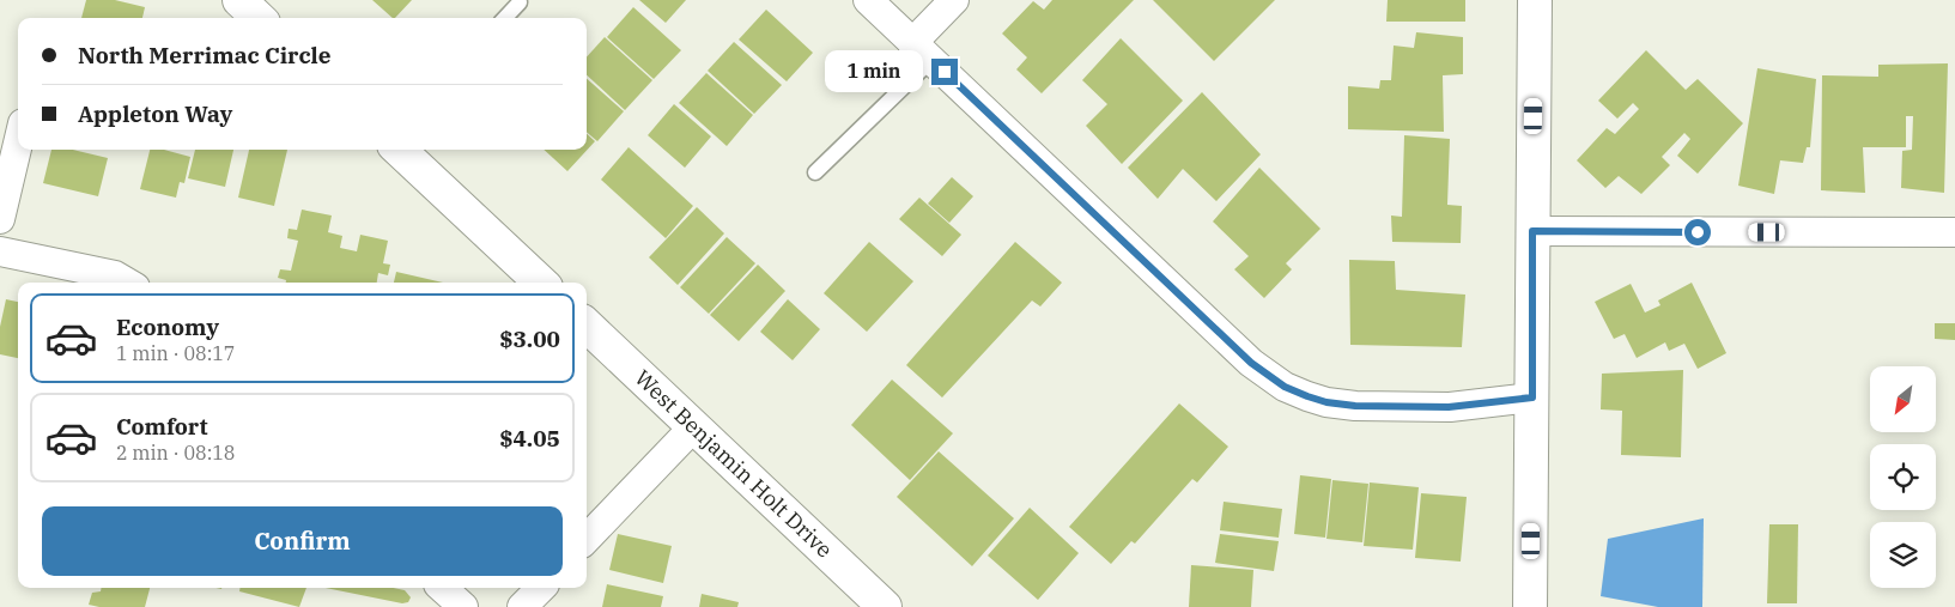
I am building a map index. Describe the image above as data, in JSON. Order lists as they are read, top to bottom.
{
  "streets": {
    "main road": ["West Benjamin Holt Drive"]
  },
  "north": "bottom left",
  "page": {
    "banner": ["North Merrimac Circle", "Appleton Way"],
    "bubble": "1 min",
    "list": [
      {
        "name": "Economy",
        "note": "1 min · 08:17",
        "value": "$3.00"
      },
      {
        "name": "Comfort",
        "note": "2 min · 08:18",
        "value": "$4.05"
      }
    ],
    "buttons": "Confirm"
  }
}
